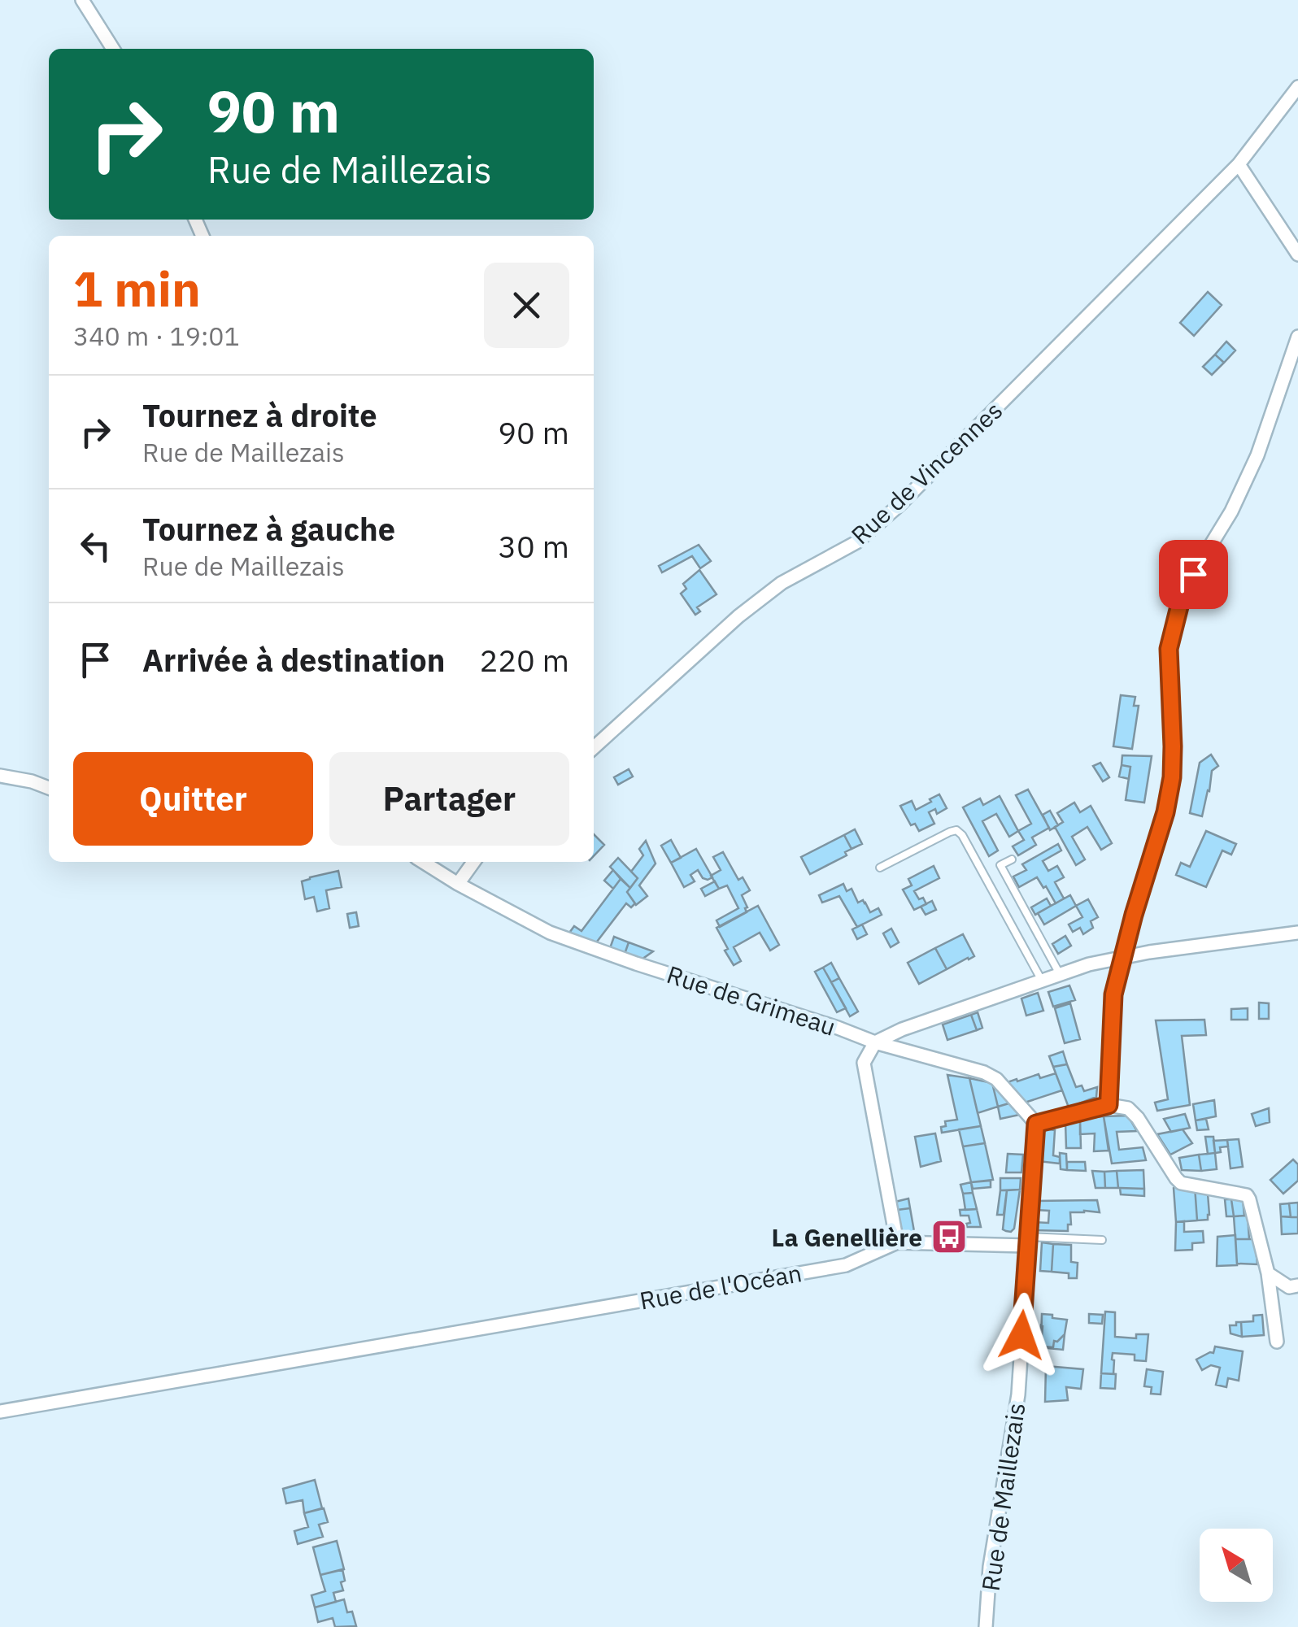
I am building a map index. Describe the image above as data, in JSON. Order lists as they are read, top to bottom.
{
  "streets": {
    "street": [
      "Rue de Vincennes",
      "Rue de Grimeau",
      "Rue de l'Océan",
      "Rue de Maillezais"
    ]
  },
  "crossings": [
    ["Rue de Grimeau", "Rue de Maillezais"]
  ],
  "places": {
    "bus stop": ["La Genellière"]
  },
  "north": "top left",
  "page": {
    "turn": ["90 m", "Rue de Maillezais"],
    "heading": ["1 min", "340 m · 19:01"],
    "list": [
      {
        "name": "Tournez à droite",
        "note": "Rue de Maillezais",
        "value": "90 m"
      },
      {
        "name": "Tournez à gauche",
        "note": "Rue de Maillezais",
        "value": "30 m"
      },
      {
        "name": "Arrivée à destination",
        "value": "220 m"
      }
    ],
    "buttons": ["Quitter", "Partager"]
  }
}
